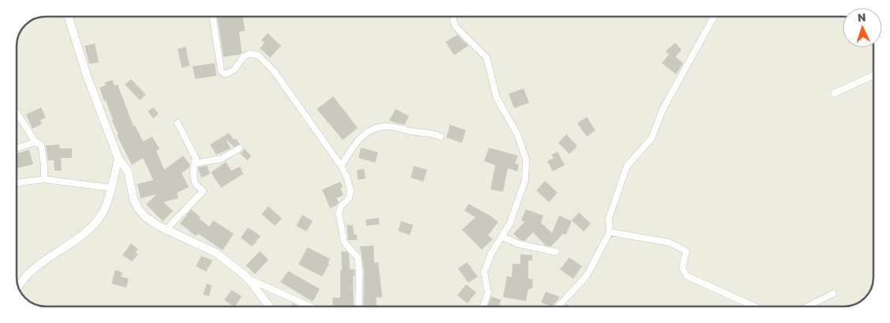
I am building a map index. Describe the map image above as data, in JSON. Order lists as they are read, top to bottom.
{
  "north": "top"
}
